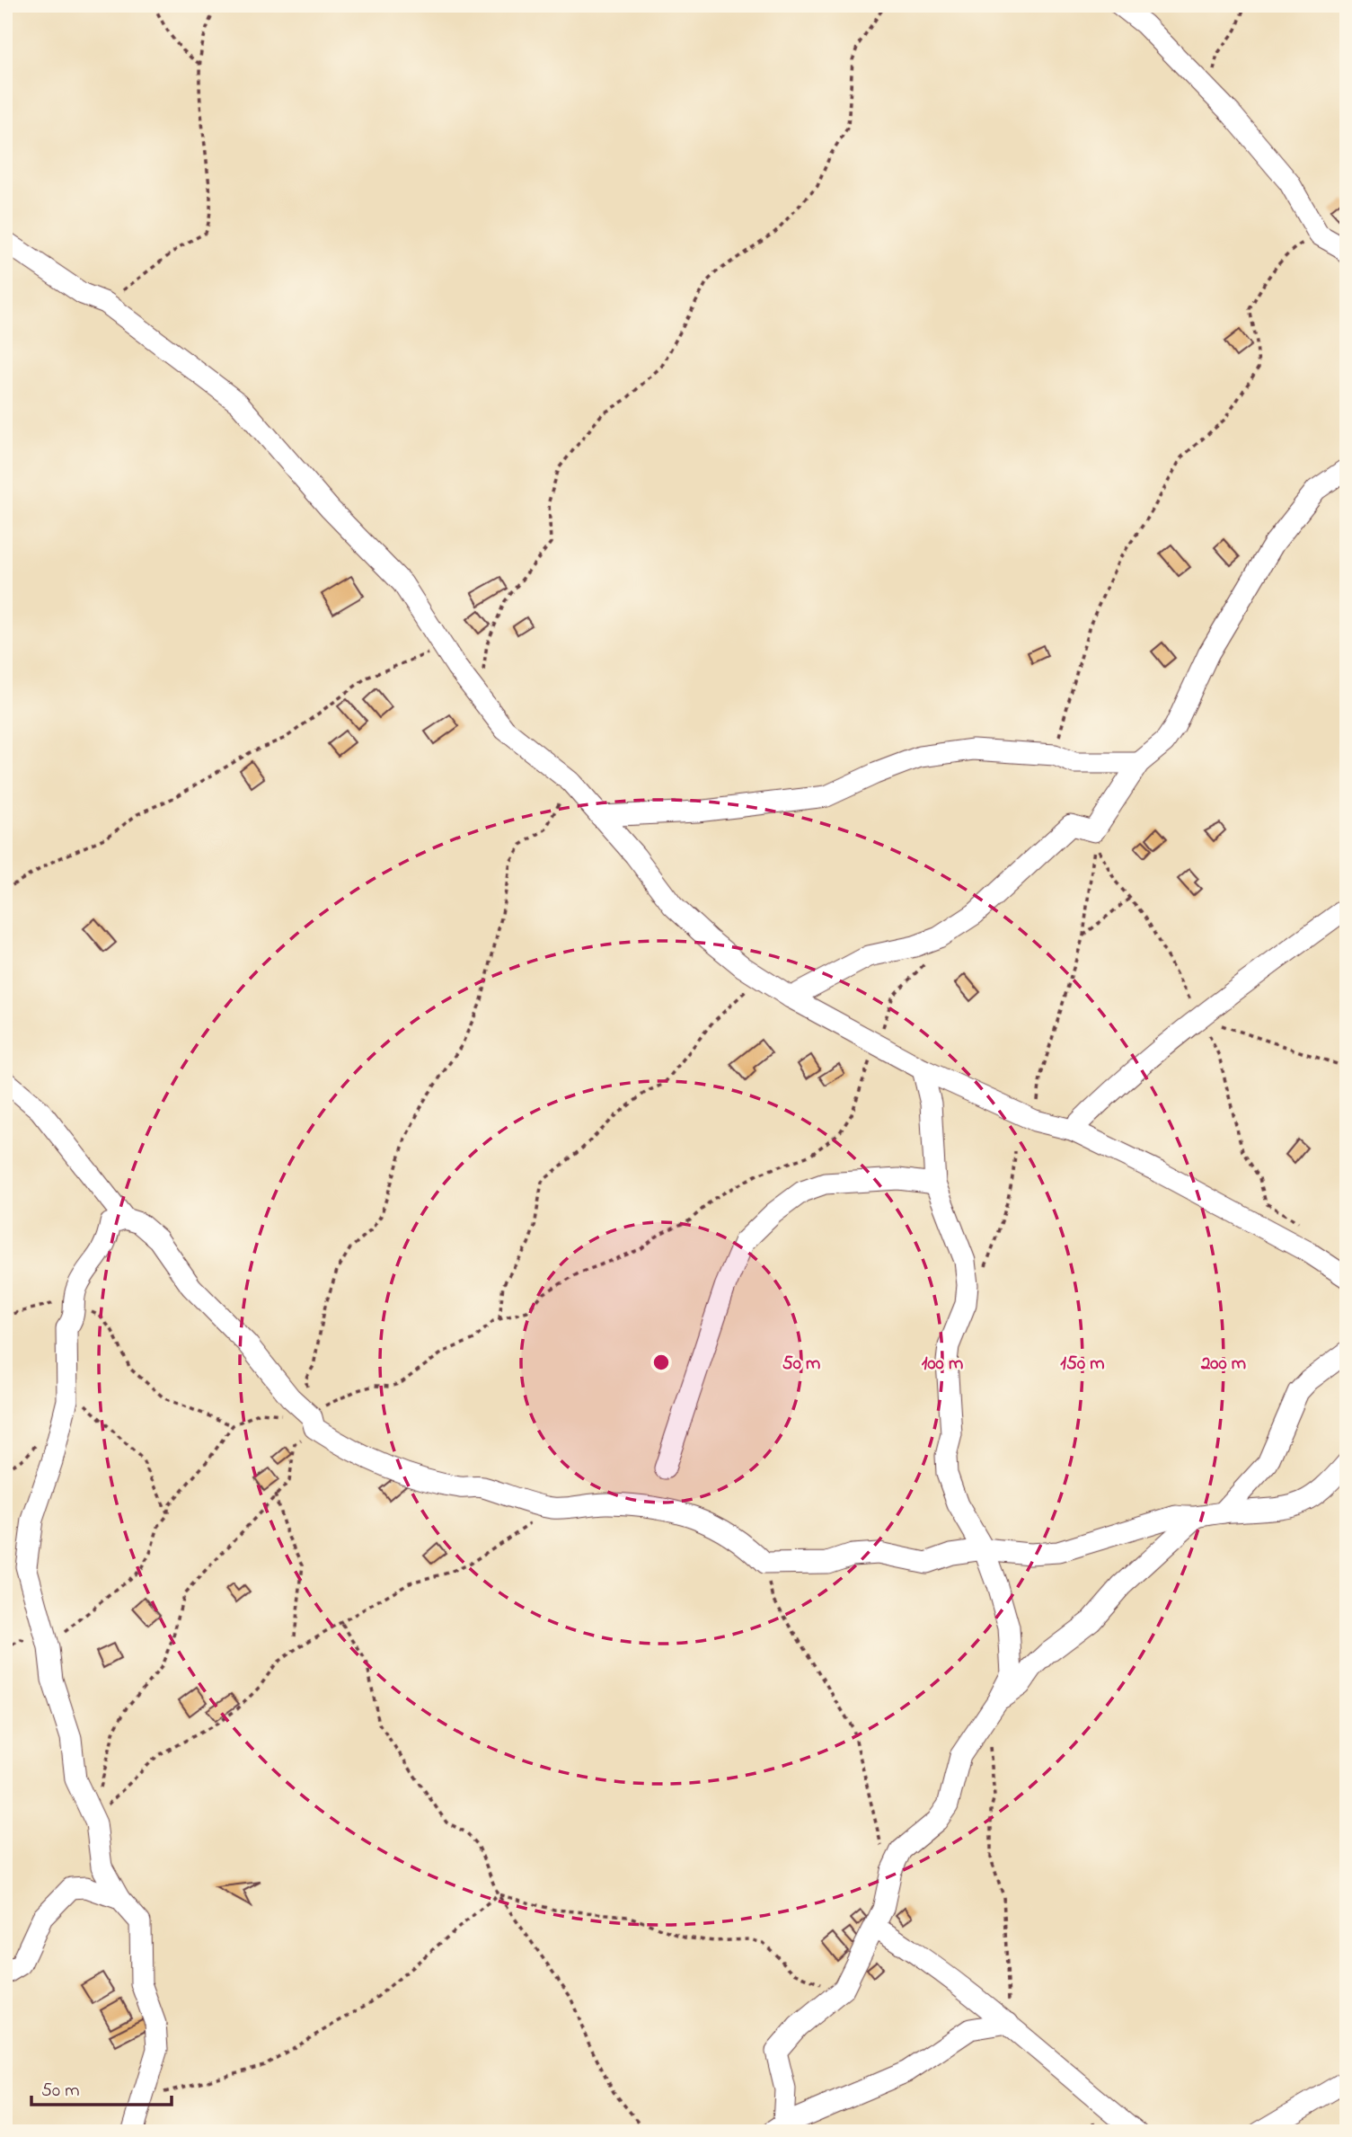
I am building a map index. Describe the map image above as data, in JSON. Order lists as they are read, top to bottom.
{
  "scale_bar": "50 m",
  "rings": [
    "50 m",
    "100 m",
    "150 m",
    "200 m"
  ]
}
